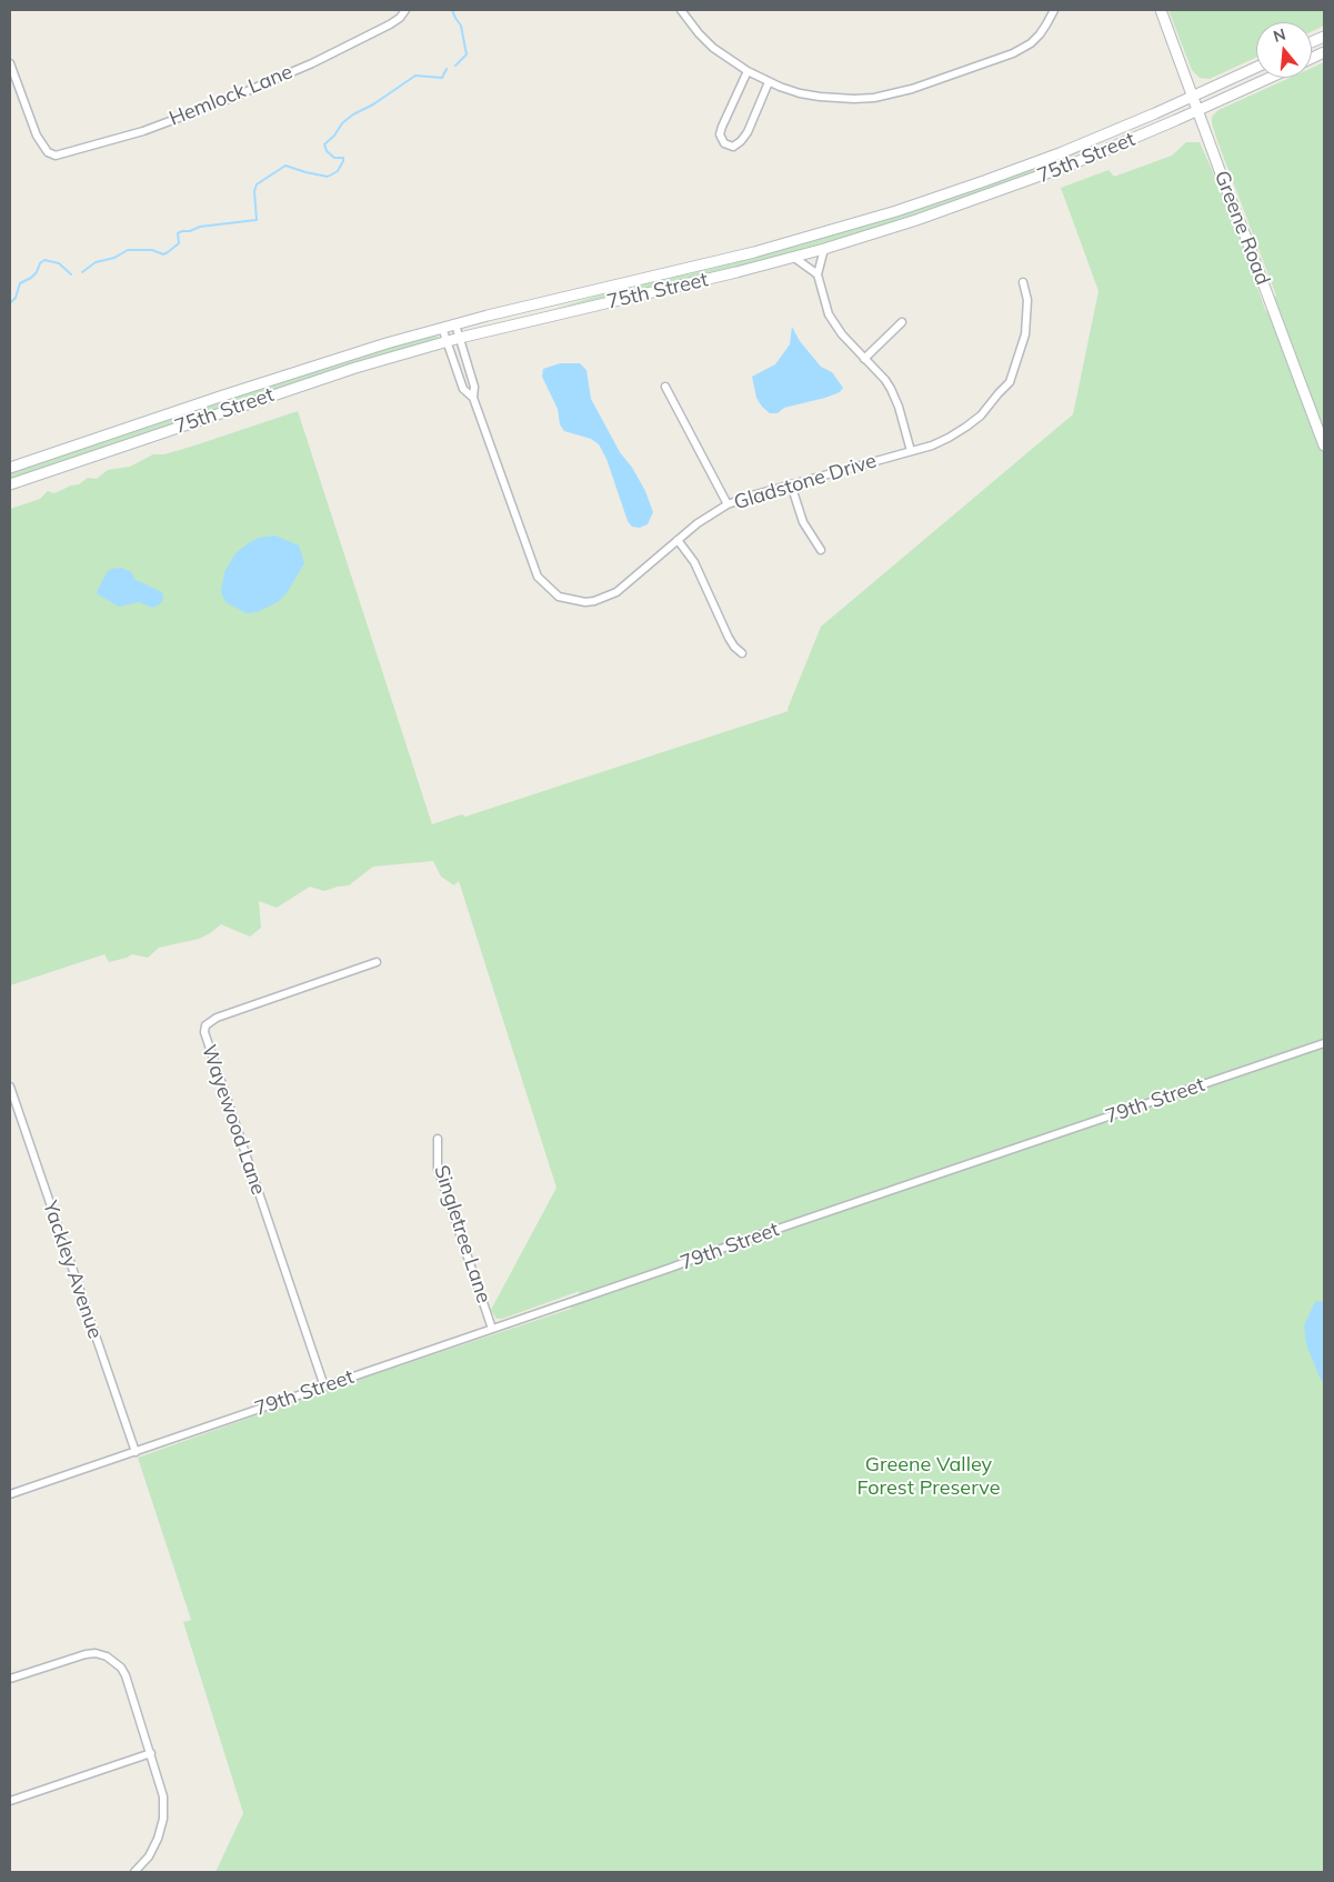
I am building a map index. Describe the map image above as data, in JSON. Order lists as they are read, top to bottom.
{
  "streets": {
    "main road": ["75th Street", "Greene Road"],
    "street": [
      "Hemlock Lane",
      "Gladstone Drive",
      "79th Street",
      "Wayewood Lane",
      "Singletree Lane",
      "Yackley Avenue"
    ]
  },
  "crossings": [
    ["75th Street", "Greene Road"],
    ["75th Street", "Gladstone Drive"],
    ["79th Street", "Wayewood Lane"],
    ["79th Street", "Singletree Lane"],
    ["79th Street", "Yackley Avenue"]
  ],
  "parks": ["Greene Valley Forest Preserve"],
  "north": "top"
}
